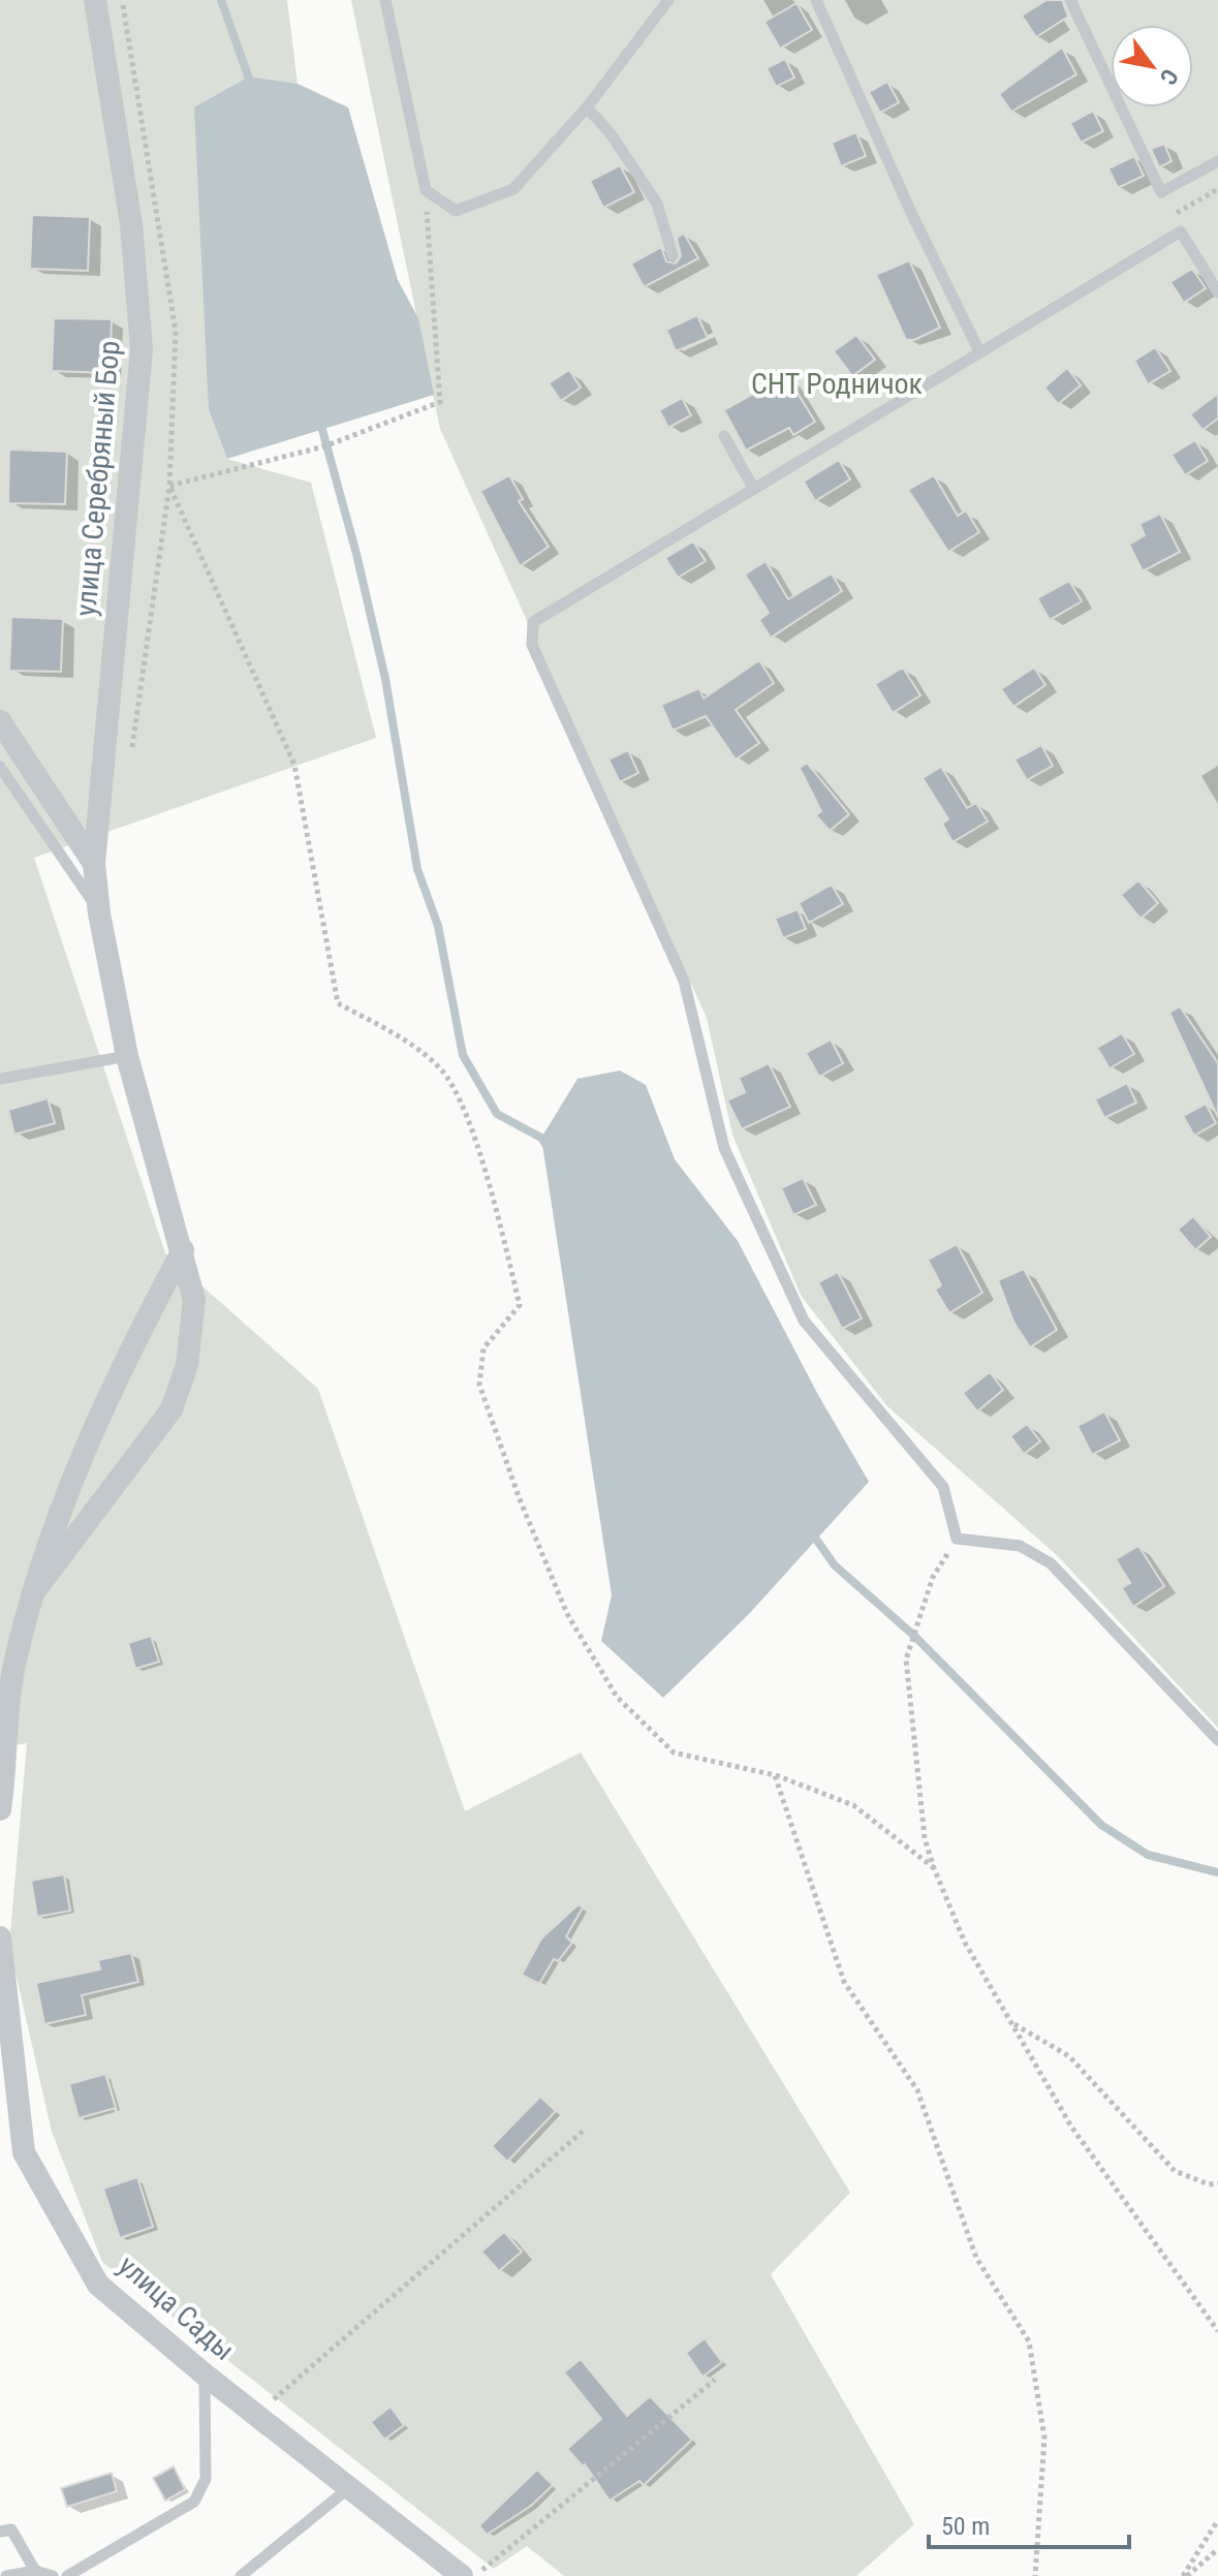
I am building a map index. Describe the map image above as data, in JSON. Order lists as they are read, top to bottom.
{
  "streets": {
    "street": ["улица Серебряный Бор", "улица Сады"]
  },
  "parks": ["СНТ Родничок"],
  "scale_bar": "50 m",
  "north": "bottom right"
}
